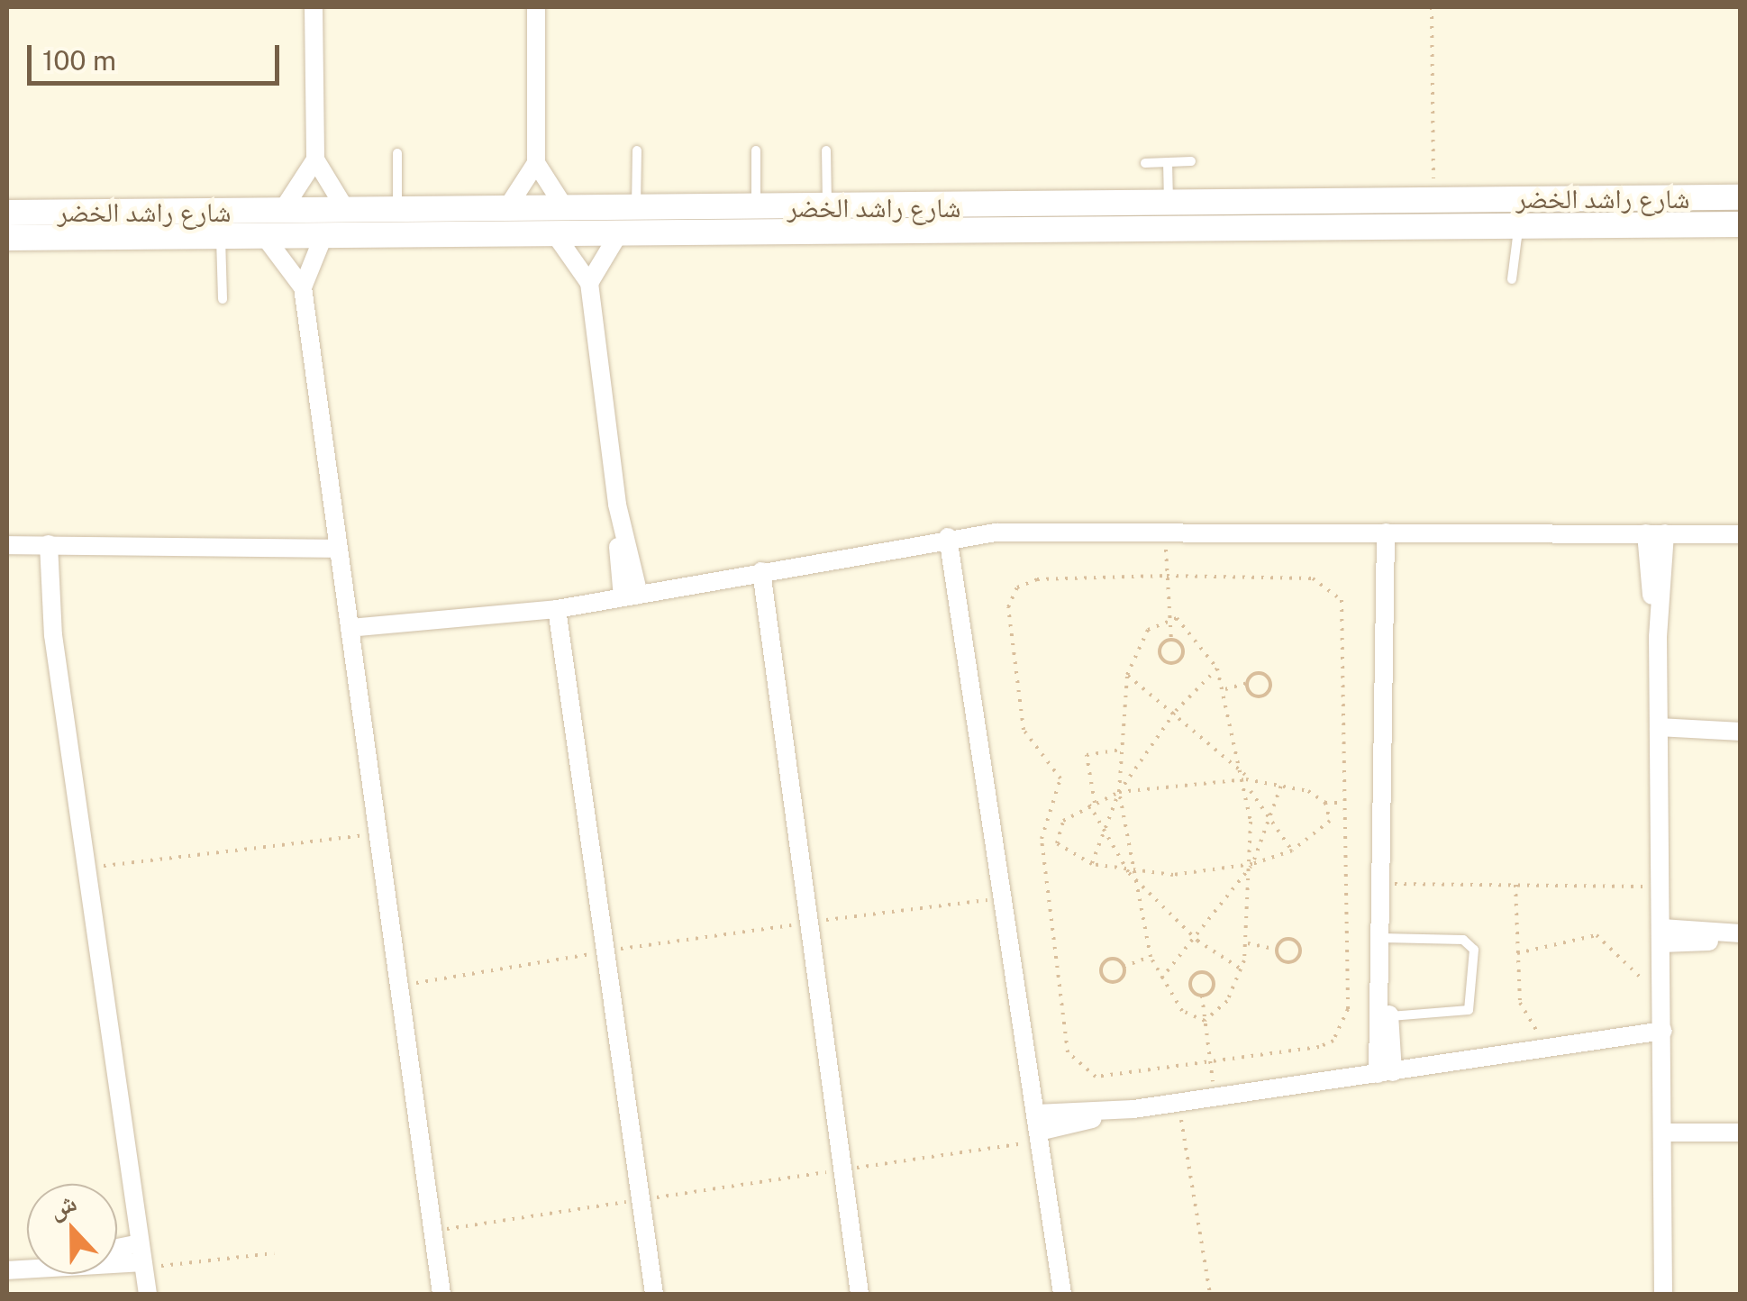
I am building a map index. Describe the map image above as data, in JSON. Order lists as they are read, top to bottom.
{
  "streets": {
    "street": ["شارع راشد الخضر"]
  },
  "scale_bar": "100 m",
  "north": "top"
}
